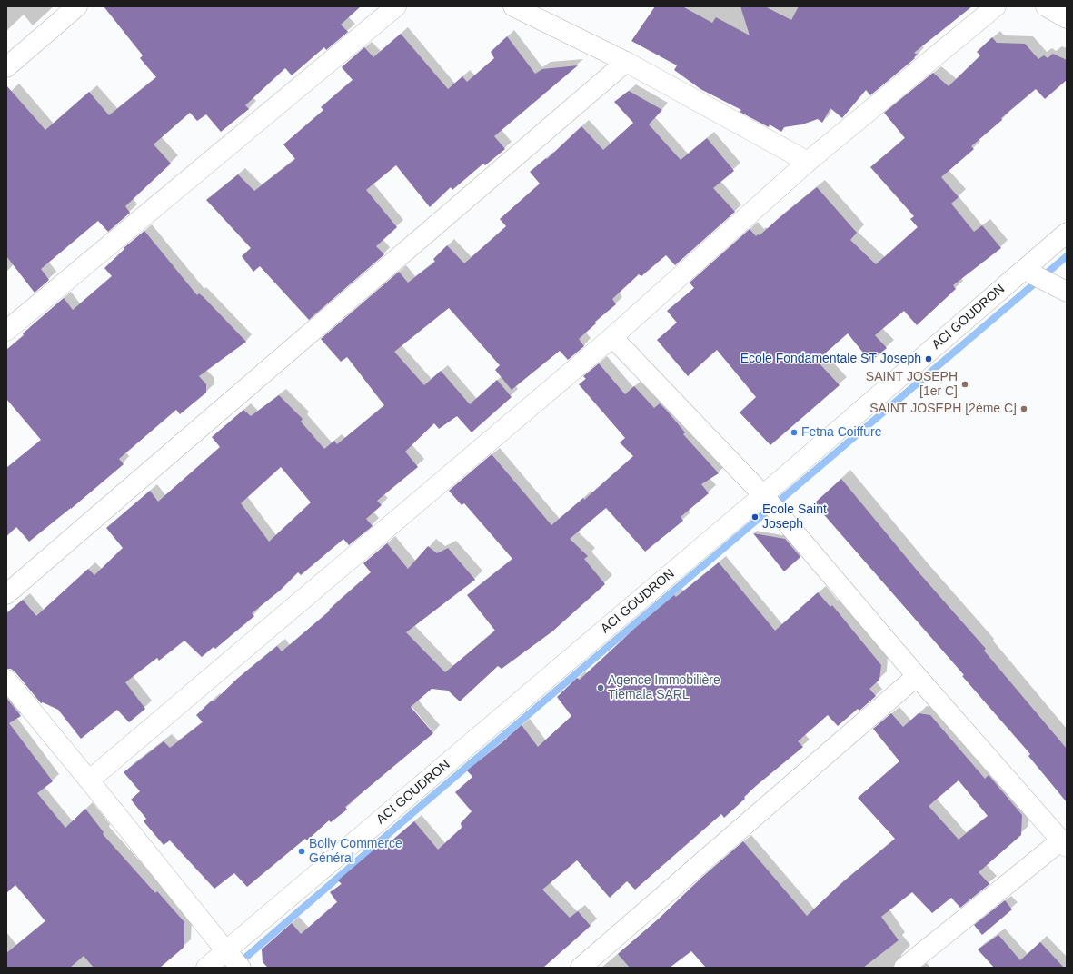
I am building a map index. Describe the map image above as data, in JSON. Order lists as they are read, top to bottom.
{
  "streets": {
    "street": ["ACI GOUDRON"]
  },
  "places": [
    "Ecole Fondamentale ST Joseph",
    "SAINT JOSEPH [1er C]",
    "SAINT JOSEPH [2ème C]",
    "Fetna Coiffure",
    "Ecole Saint Joseph",
    "Agence Immobilière Tiemala SARL",
    "Bolly Commerce Général"
  ]
}
